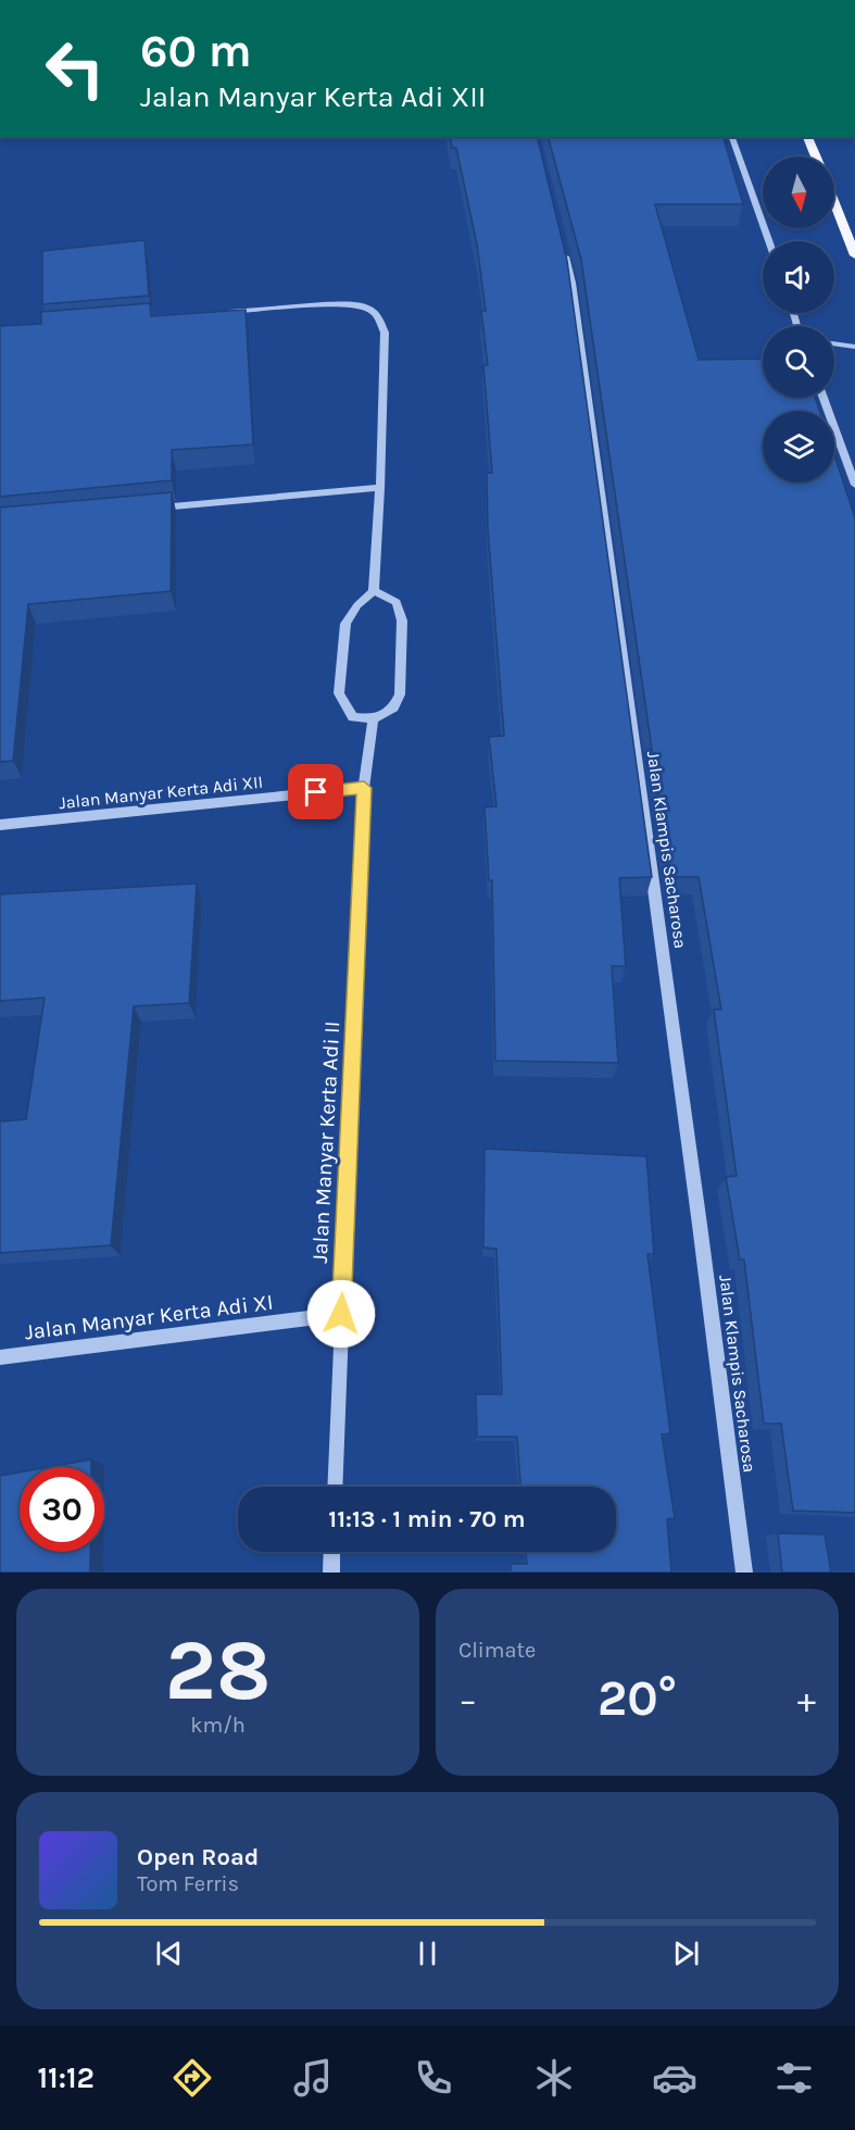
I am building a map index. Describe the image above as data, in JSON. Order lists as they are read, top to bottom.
{
  "streets": {
    "street": [
      "Jalan Manyar Kerta Adi XII",
      "Jalan Klampis Sacharosa",
      "Jalan Manyar Kerta Adi II",
      "Jalan Manyar Kerta Adi XI"
    ]
  },
  "crossings": [
    ["Jalan Manyar Kerta Adi XII", "Jalan Manyar Kerta Adi II"],
    ["Jalan Manyar Kerta Adi II", "Jalan Manyar Kerta Adi XI"]
  ],
  "north": "bottom",
  "page": {
    "turn": ["60 m", "Jalan Manyar Kerta Adi XII"],
    "limit": "30",
    "trip": "11:13 · 1 min · 70 m",
    "tile": [
      ["28", "km/h"],
      "Climate"
    ],
    "heat": ["−", "20°", "+"],
    "song": ["Open Road", "Tom Ferris"],
    "tabs": "11:12"
  }
}
